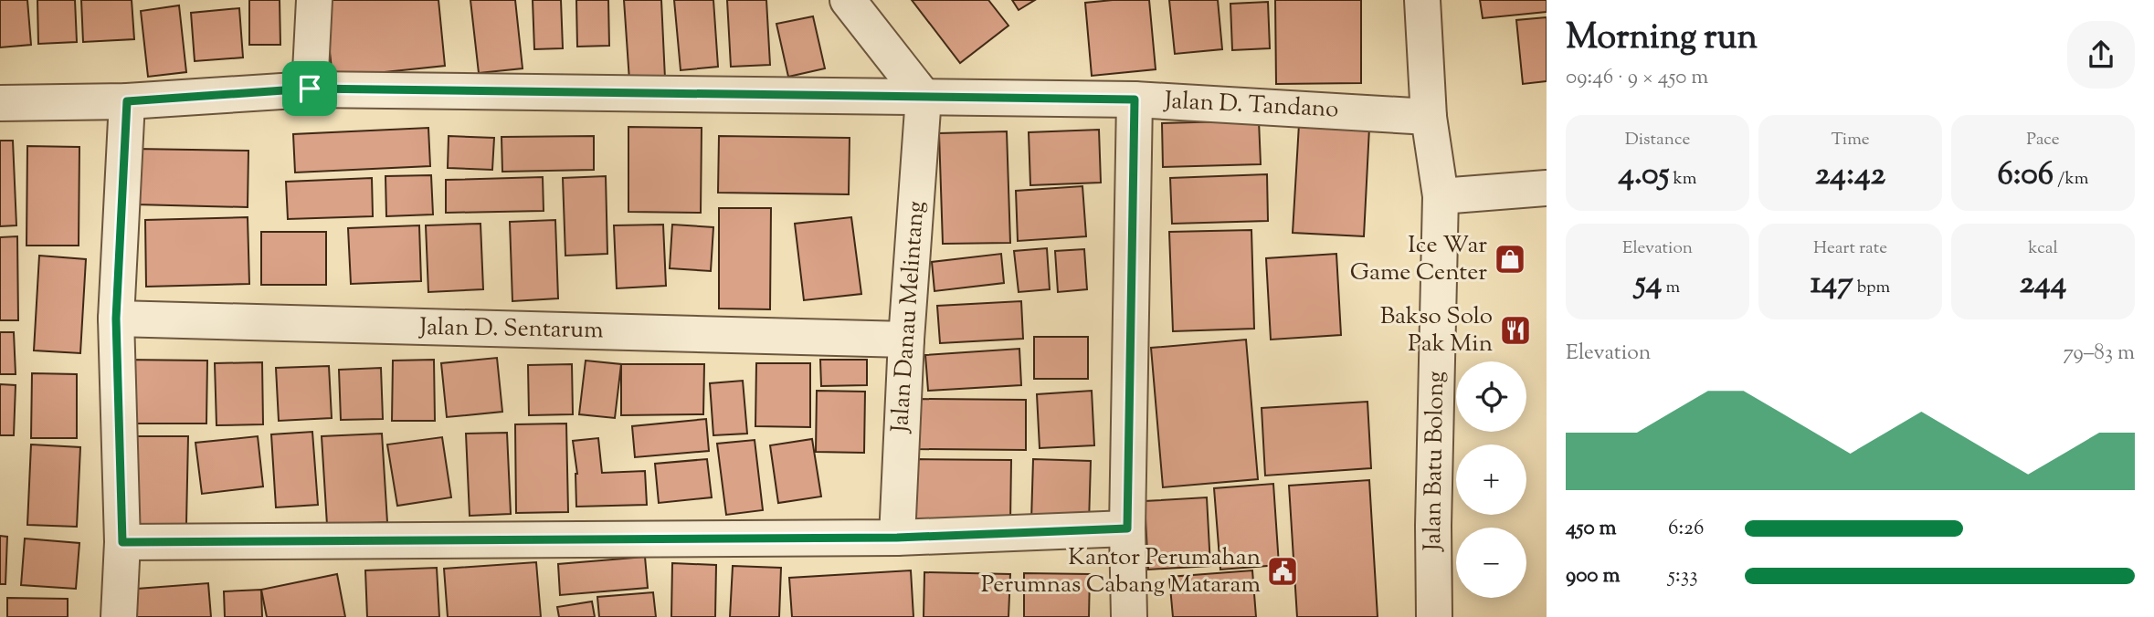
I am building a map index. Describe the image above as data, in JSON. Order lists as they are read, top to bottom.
{
  "streets": {
    "street": [
      "Jalan D. Tandano",
      "Jalan Danau Melintang",
      "Jalan D. Sentarum",
      "Jalan Batu Bolong"
    ]
  },
  "crossings": [
    ["Jalan D. Tandano", "Jalan Danau Melintang"],
    ["Jalan D. Tandano", "Jalan Batu Bolong"],
    ["Jalan Danau Melintang", "Jalan D. Sentarum"]
  ],
  "places": {
    "shop": ["Ice War Game Center"],
    "restaurant": ["Bakso Solo Pak Min"],
    "public building": ["Kantor Perumahan Perumnas Cabang Mataram"]
  },
  "page": {
    "heading": ["Morning run", "09:46 · 9 × 450 m"],
    "stats": [
      ["Distance", "4.05 km"],
      ["Time", "24:42"],
      ["Pace", "6:06 /km"],
      ["Elevation", "54 m"],
      ["Heart rate", "147 bpm"],
      ["kcal", "244"]
    ],
    "chart": ["Elevation", "79–83 m"],
    "map_buttons": ["+", "−"],
    "list": [
      {
        "name": "450 m",
        "note": "6:26"
      },
      {
        "name": "900 m",
        "note": "5:33"
      }
    ]
  }
}
